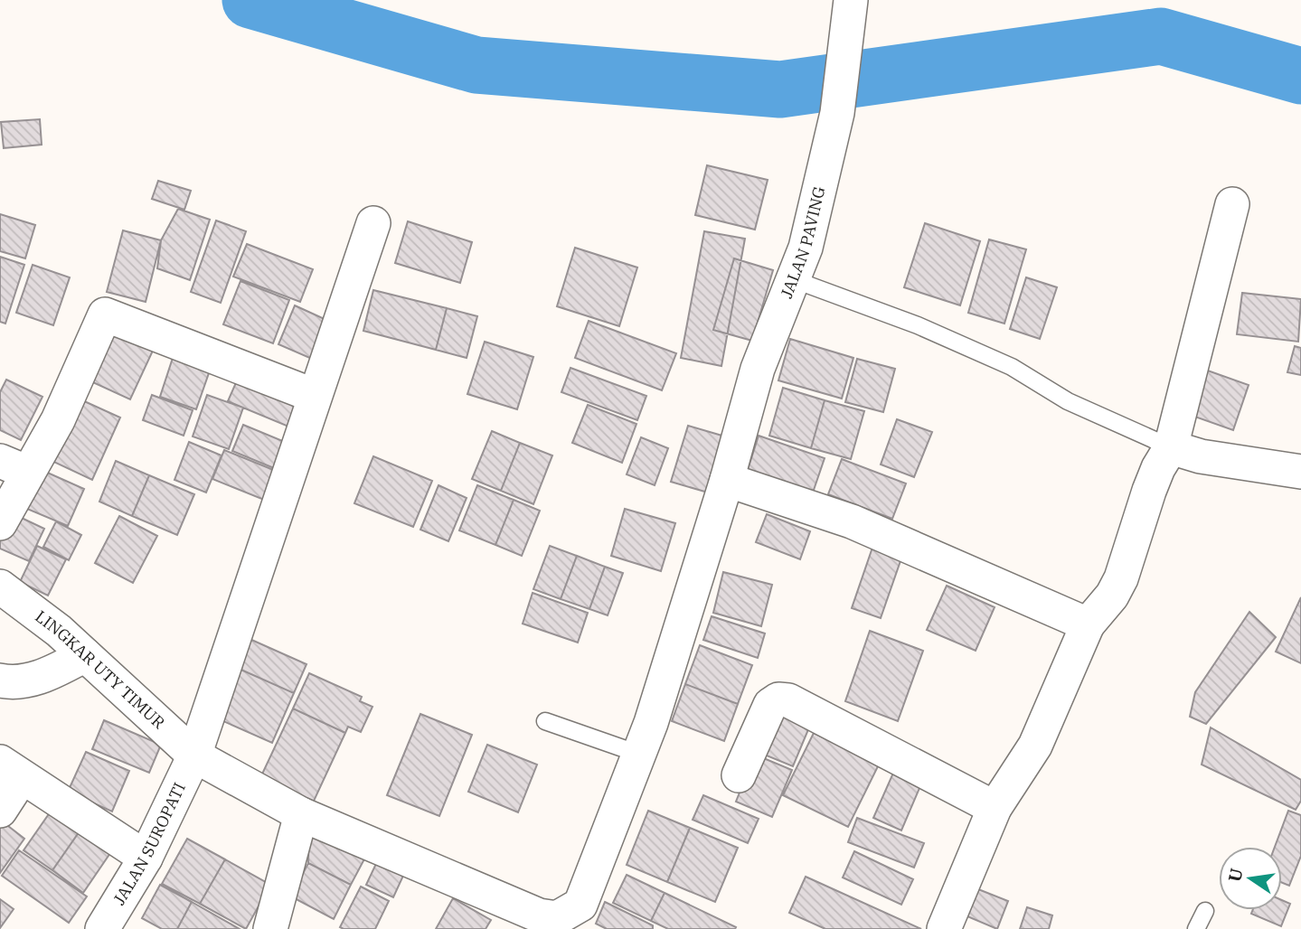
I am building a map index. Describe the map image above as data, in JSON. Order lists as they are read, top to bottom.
{
  "streets": {
    "street": ["JALAN PAVING", "LINGKAR UTY TIMUR", "JALAN SUROPATI"]
  },
  "crossings": [
    ["JALAN PAVING", "LINGKAR UTY TIMUR"],
    ["LINGKAR UTY TIMUR", "JALAN SUROPATI"]
  ],
  "north": "left"
}
